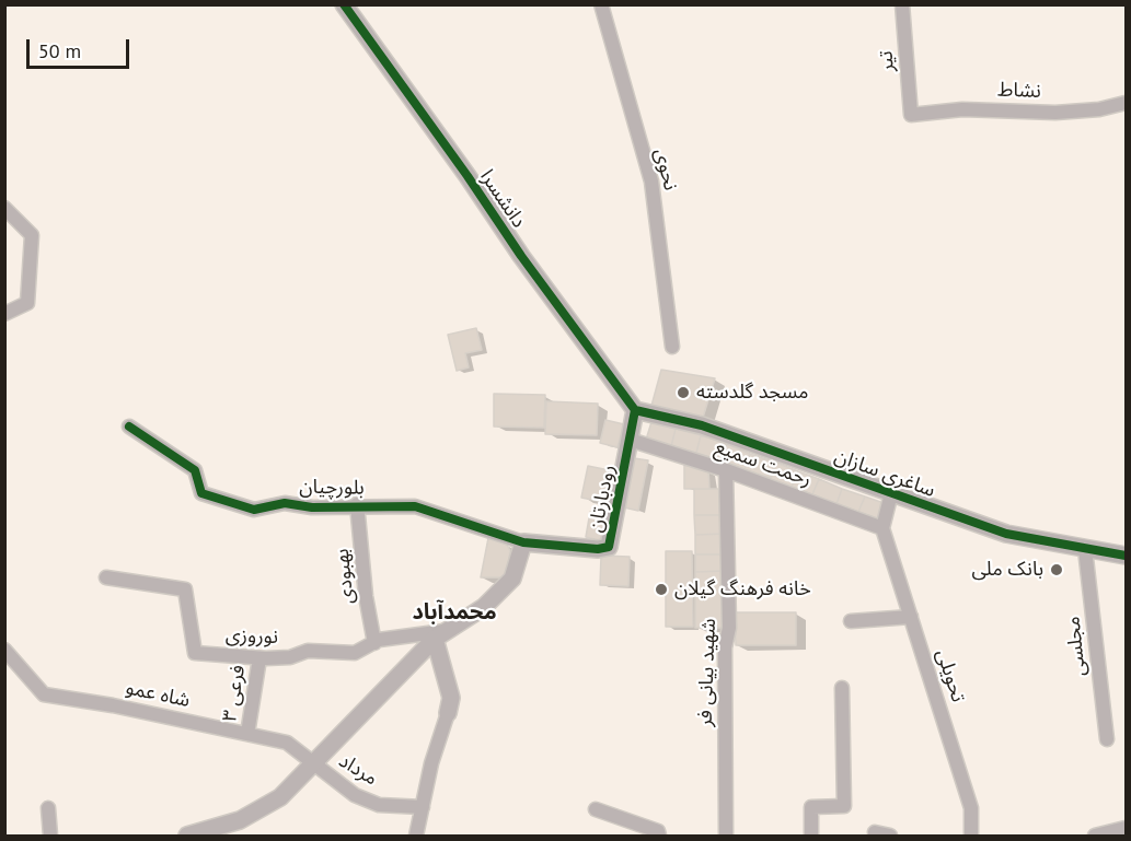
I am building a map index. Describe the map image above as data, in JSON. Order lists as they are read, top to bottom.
{
  "streets": {
    "street": [
      "تیر",
      "نشاط",
      "نحوی",
      "دانشسرا",
      "رحمت سمیع",
      "ساغری سازان",
      "بلورچیان",
      "رودبارتان",
      "بهبودی",
      "نوروزی",
      "مجلسی",
      "شهید بیانی فر",
      "تحویلی",
      "فرعی ۳",
      "شاه عمو",
      "مرداد"
    ]
  },
  "crossings": [
    ["تیر", "نشاط"],
    ["دانشسرا", "ساغری سازان"],
    ["دانشسرا", "رودبارتان"],
    ["رحمت سمیع", "رودبارتان"],
    ["رحمت سمیع", "شهید بیانی فر"],
    ["رحمت سمیع", "تحویلی"],
    ["ساغری سازان", "رودبارتان"],
    ["ساغری سازان", "مجلسی"],
    ["بلورچیان", "رودبارتان"],
    ["بلورچیان", "بهبودی"],
    ["بهبودی", "نوروزی"],
    ["نوروزی", "فرعی ۳"],
    ["فرعی ۳", "شاه عمو"],
    ["شاه عمو", "مرداد"]
  ],
  "districts": ["محمدآباد"],
  "places": ["مسجد گلدسته", "بانک ملی", "خانه فرهنگ گیلان"],
  "scale_bar": "50 m"
}
